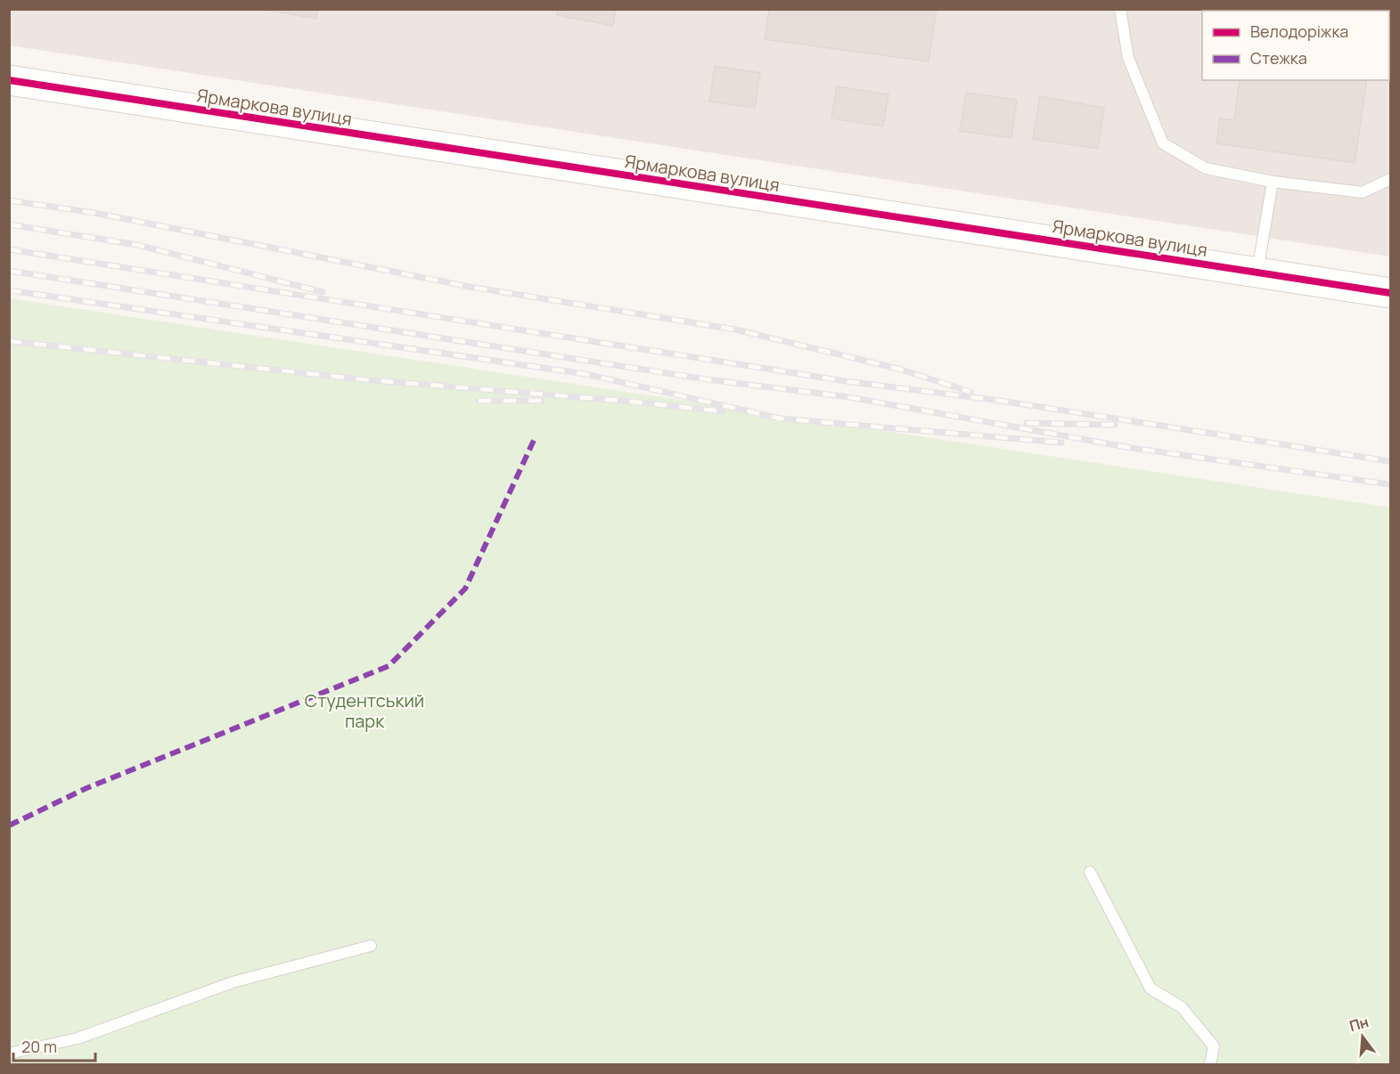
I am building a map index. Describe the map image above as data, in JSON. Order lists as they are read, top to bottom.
{
  "streets": {
    "street": ["Ярмаркова вулиця"]
  },
  "parks": ["Студентський парк"],
  "legend": ["Велодоріжка", "Стежка"],
  "scale_bar": "20 m",
  "north": "top"
}
